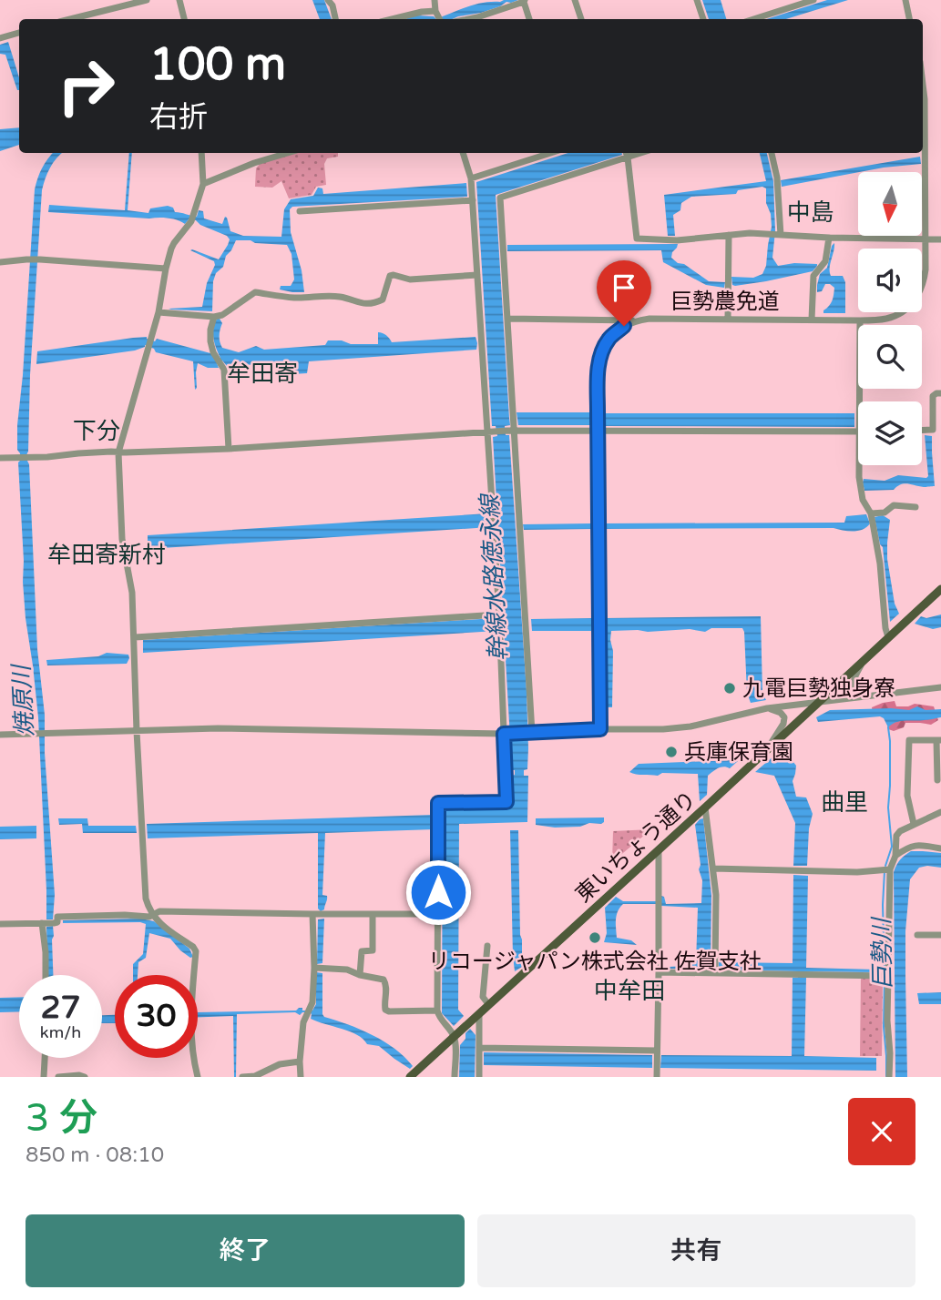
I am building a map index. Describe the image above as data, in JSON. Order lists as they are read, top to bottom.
{
  "streets": {
    "main road": ["東いちょう通り"],
    "street": ["巨勢農免道"]
  },
  "districts": [
    "中島",
    "牟田寄",
    "下分",
    "牟田寄新村",
    "曲里",
    "中牟田"
  ],
  "water": ["幹線水路徳永線", "焼原川", "巨勢川"],
  "places": ["九電巨勢独身寮", "兵庫保育園", "リコージャパン株式会社 佐賀支社"],
  "north": "bottom",
  "page": {
    "turn": ["100 m", "右折"],
    "speed": "27 km/h",
    "limit": "30",
    "heading": ["3 分", "850 m · 08:10"],
    "buttons": ["終了", "共有"]
  }
}
